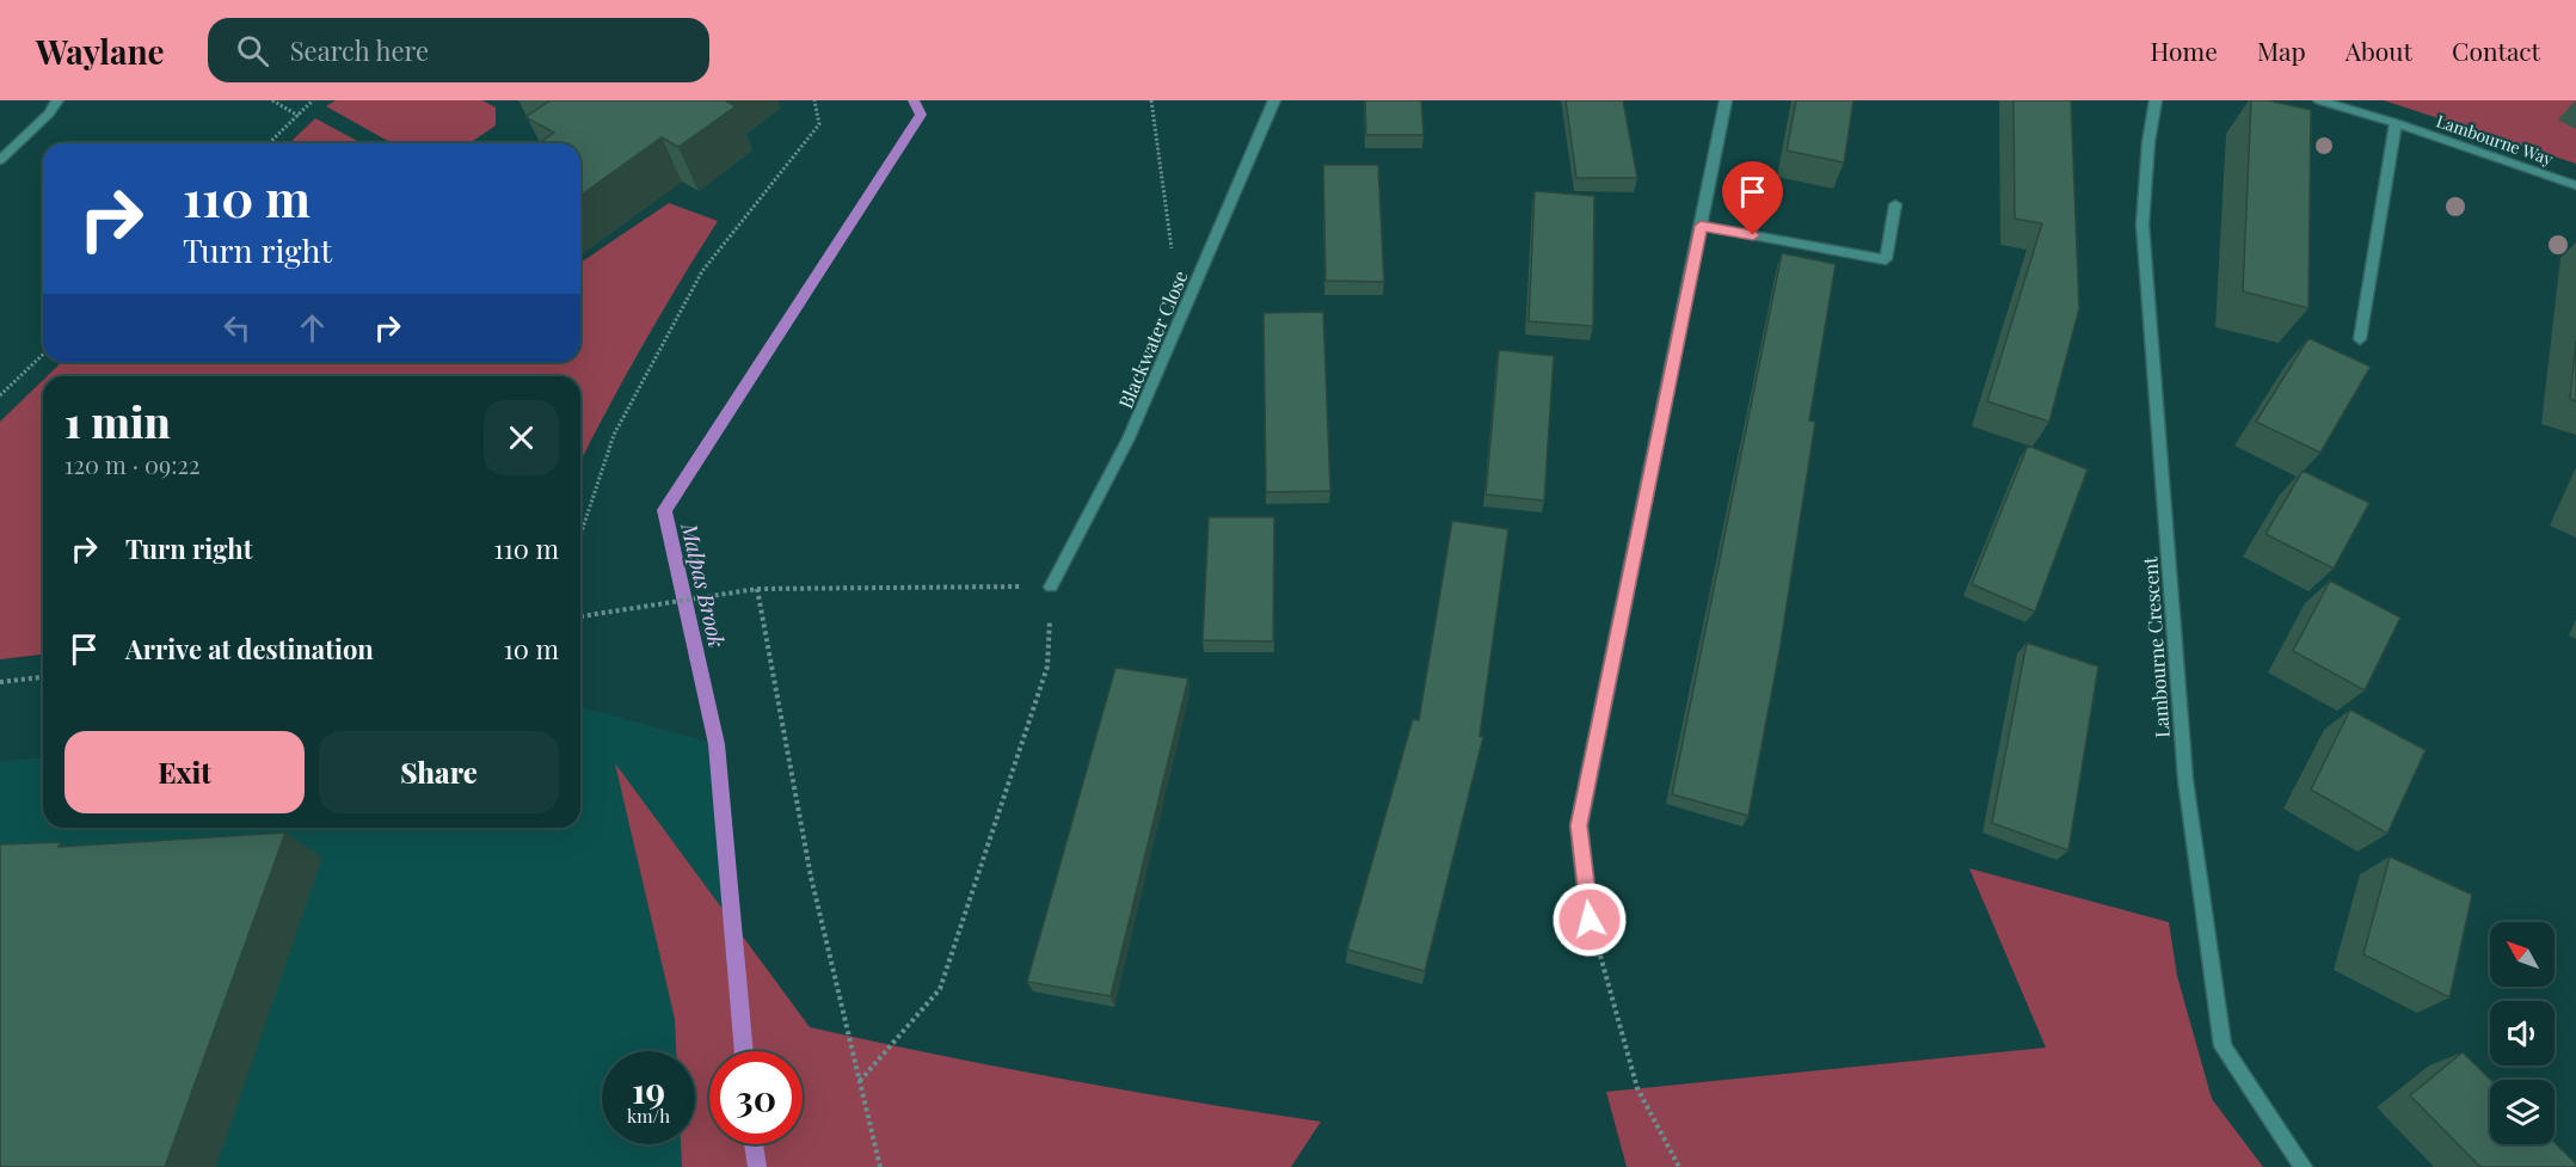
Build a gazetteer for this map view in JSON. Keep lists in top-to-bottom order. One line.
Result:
{"streets":{"street":["Lambourne Way","Blackwater Close","Lambourne Crescent"]},"water":["Malpas Brook"],"north":"top left","page":{"header":"Waylane","search":"Search here","nav":["Home","Map","About","Contact"],"turn":["110 m","Turn right"],"heading":["1 min","120 m · 09:22"],"list":[{"name":"Turn right","value":"110 m"},{"name":"Arrive at destination","value":"10 m"}],"buttons":["Exit","Share"],"speed":"19 km/h","limit":"30"}}
